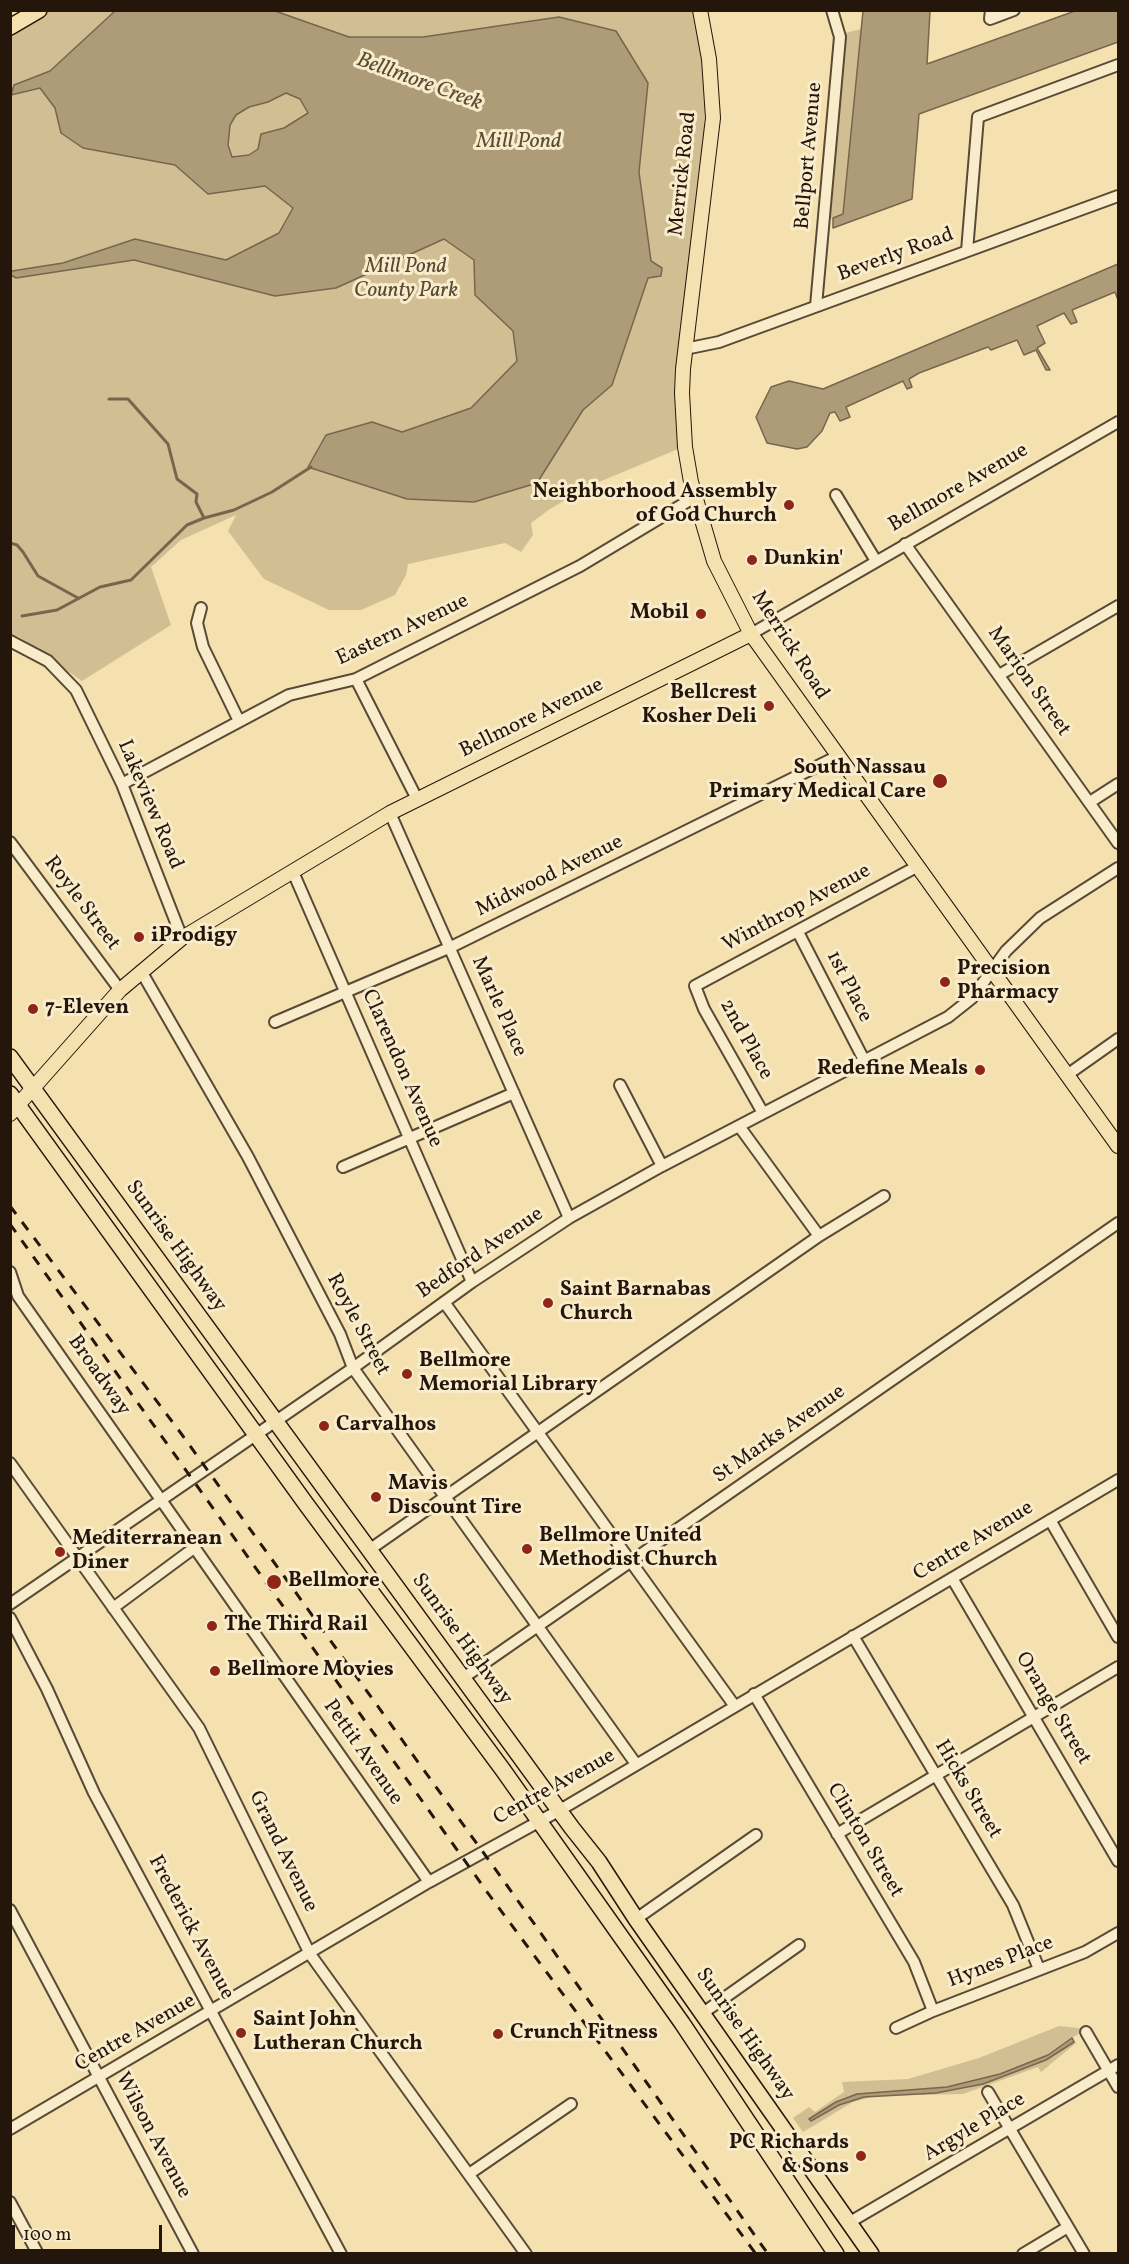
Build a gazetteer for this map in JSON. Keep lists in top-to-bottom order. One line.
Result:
{"streets":{"highway":["Sunrise Highway"],"main road":["Merrick Road","Bellmore Avenue"],"street":["Bellport Avenue","Beverly Road","Eastern Avenue","Marion Street","Lakeview Road","Midwood Avenue","Royle Street","Winthrop Avenue","1st Place","Marle Place","2nd Place","Clarendon Avenue","Bedford Avenue","Broadway","St Marks Avenue","Centre Avenue","Orange Street","Pettit Avenue","Hicks Street","Clinton Street","Grand Avenue","Frederick Avenue","Hynes Place","Argyle Place","Wilson Avenue"]},"crossings":[["Bellport Avenue","Beverly Road"],["Merrick Road","Beverly Road"],["Merrick Road","Bellmore Avenue"],["Merrick Road","Eastern Avenue"],["Merrick Road","Midwood Avenue"],["Merrick Road","Winthrop Avenue"],["Merrick Road","Bedford Avenue"],["Bellmore Avenue","Marion Street"],["Bellmore Avenue","Lakeview Road"],["Bellmore Avenue","Royle Street"],["Bellmore Avenue","Marle Place"],["Bellmore Avenue","Clarendon Avenue"],["Bellmore Avenue","Sunrise Highway"],["Eastern Avenue","Lakeview Road"],["Midwood Avenue","Marle Place"],["Midwood Avenue","Clarendon Avenue"],["Royle Street","Bedford Avenue"],["Royle Street","St Marks Avenue"],["Royle Street","Centre Avenue"],["Winthrop Avenue","1st Place"],["Winthrop Avenue","2nd Place"],["1st Place","Bedford Avenue"],["Marle Place","Bedford Avenue"],["2nd Place","Bedford Avenue"],["Clarendon Avenue","Bedford Avenue"],["Sunrise Highway","Bedford Avenue"],["Sunrise Highway","St Marks Avenue"],["Sunrise Highway","Centre Avenue"],["Sunrise Highway","Argyle Place"],["Bedford Avenue","Broadway"],["Bedford Avenue","Pettit Avenue"],["Bedford Avenue","Grand Avenue"],["Broadway","Pettit Avenue"],["Centre Avenue","Orange Street"],["Centre Avenue","Pettit Avenue"],["Centre Avenue","Hicks Street"],["Centre Avenue","Clinton Street"],["Centre Avenue","Grand Avenue"],["Centre Avenue","Frederick Avenue"],["Centre Avenue","Wilson Avenue"],["Hicks Street","Hynes Place"],["Clinton Street","Hynes Place"]],"water":["Belllmore Creek","Mill Pond"],"parks":["Mill Pond County Park"],"places":["Neighborhood Assembly of God Church","Dunkin'","Mobil","Bellcrest Kosher Deli","South Nassau Primary Medical Care","iProdigy","Precision Pharmacy","7-Eleven","Redefine Meals","Saint Barnabas Church","Bellmore Memorial Library","Carvalhos","Mavis Discount Tire","Bellmore United Methodist Church","Mediterranean Diner","Bellmore","The Third Rail","Bellmore Movies","Saint John Lutheran Church","Crunch Fitness","PC Richards & Sons"],"scale_bar":"100 m"}
